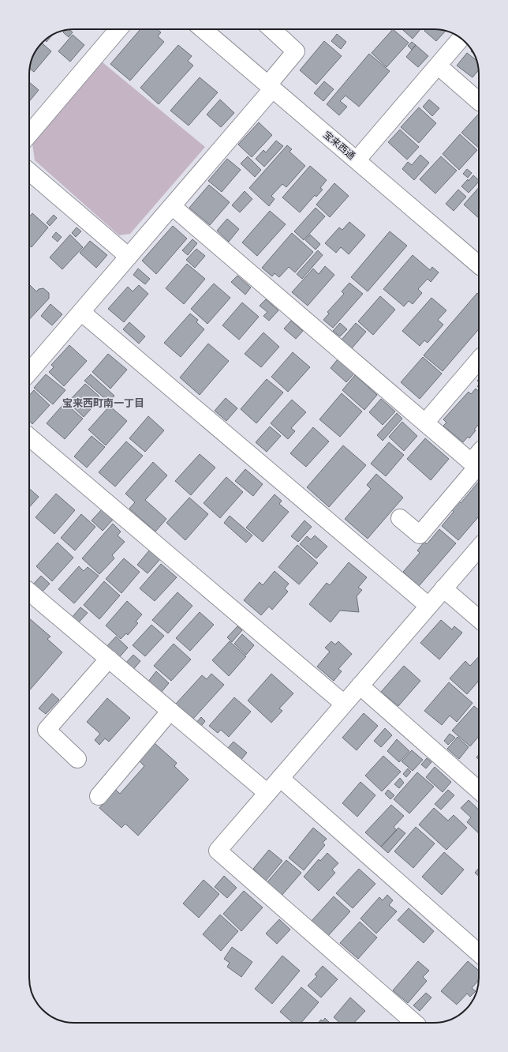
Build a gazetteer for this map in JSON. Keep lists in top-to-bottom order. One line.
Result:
{"streets":{"street":["宝来西通"]},"districts":["宝来西町南一丁目"]}
